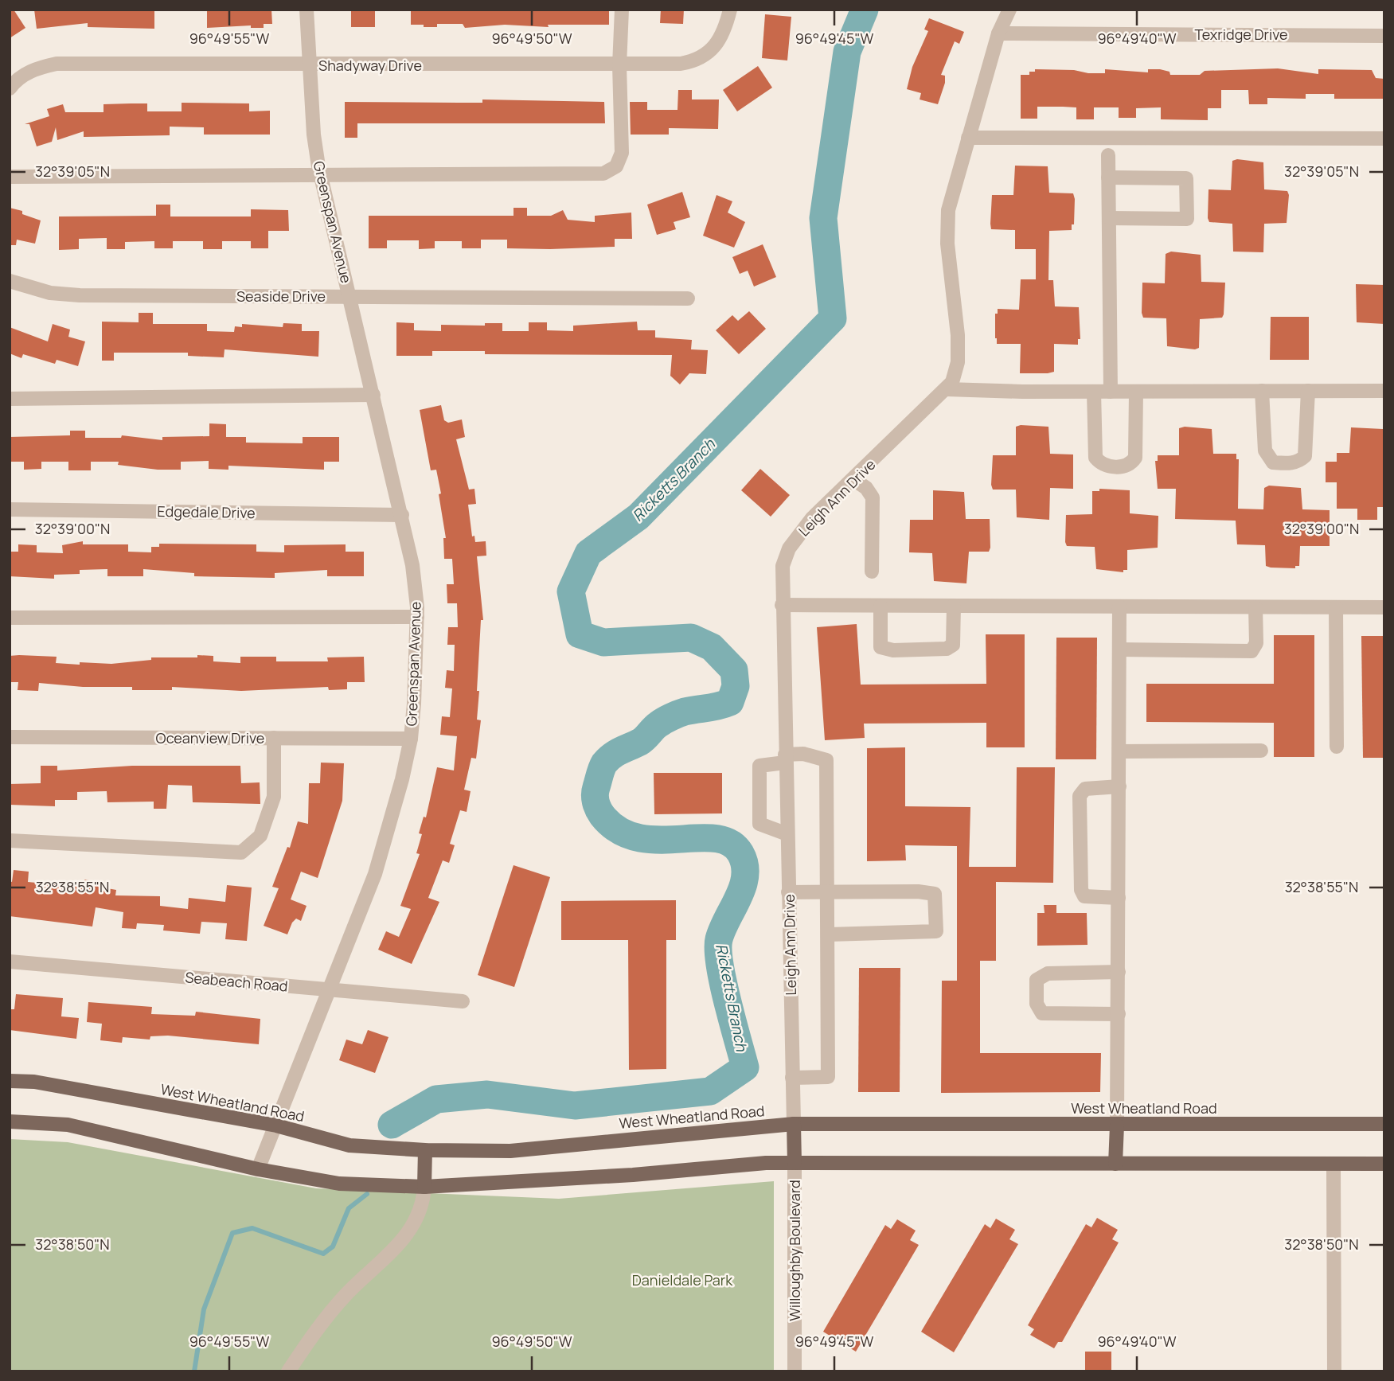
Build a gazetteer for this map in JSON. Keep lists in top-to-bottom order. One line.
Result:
{"streets":{"main road":["West Wheatland Road"],"street":["Texridge Drive","Shadyway Drive","Greenspan Avenue","Seaside Drive","Leigh Ann Drive","Edgedale Drive","Oceanview Drive","Seabeach Road","Willoughby Boulevard"]},"crossings":[["Texridge Drive","Leigh Ann Drive"],["Shadyway Drive","Greenspan Avenue"],["Greenspan Avenue","Seaside Drive"],["Greenspan Avenue","Edgedale Drive"],["Greenspan Avenue","Oceanview Drive"],["Greenspan Avenue","Seabeach Road"],["Greenspan Avenue","West Wheatland Road"],["Leigh Ann Drive","West Wheatland Road"]],"water":["Ricketts Branch"],"parks":["Danieldale Park"],"coordinates":["96°49'55\"W","96°49'50\"W","96°49'45\"W","96°49'40\"W","32°39'05\"N","32°39'00\"N","32°38'55\"N","32°38'50\"N"]}
